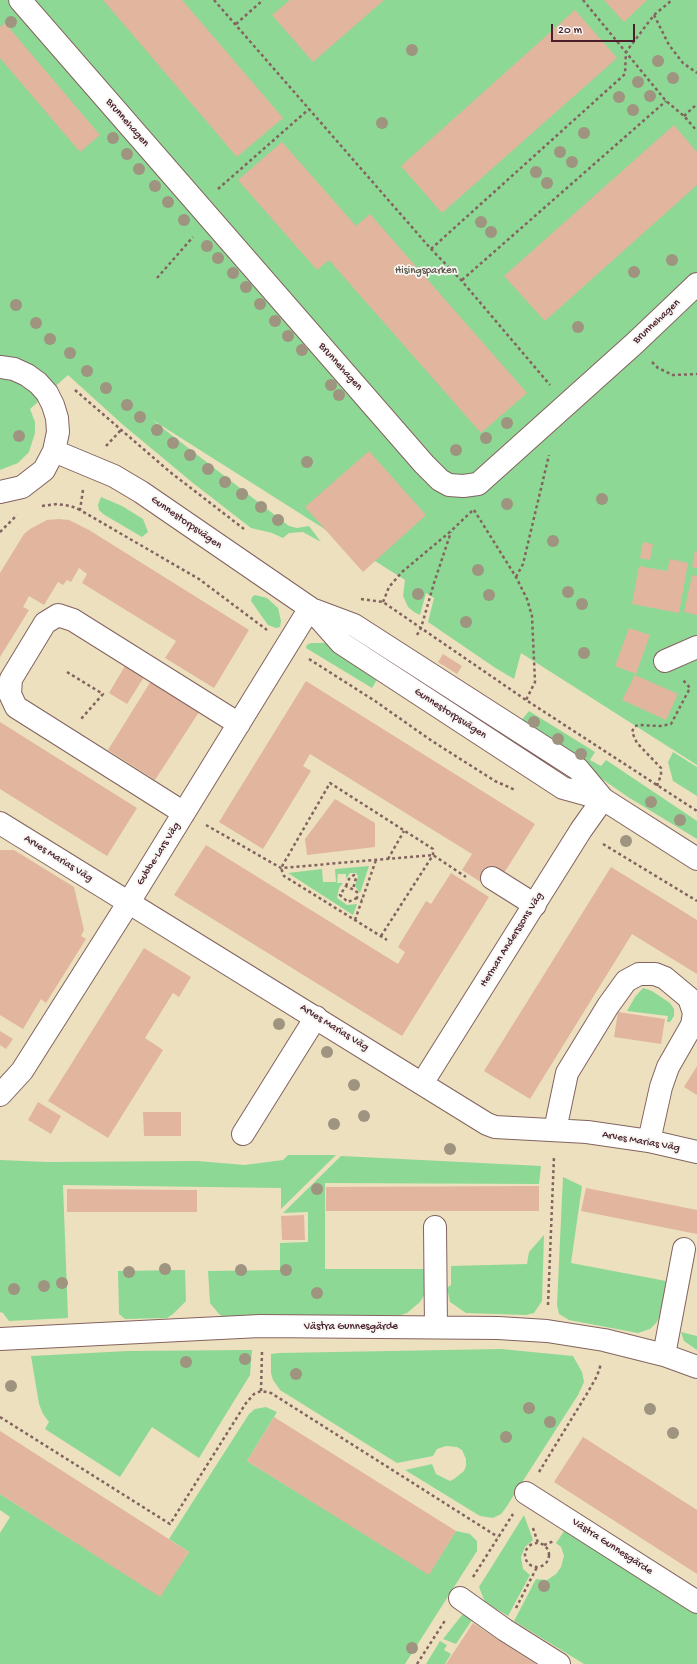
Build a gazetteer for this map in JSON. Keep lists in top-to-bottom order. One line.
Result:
{"streets":{"street":["Brunnehagen","Gunnestorpsvägen","Gubbe-Lars Väg","Arves Marias Väg","Herman Anderssons Väg","Västra Gunnesgärde"]},"crossings":[["Gunnestorpsvägen","Gubbe-Lars Väg"],["Gunnestorpsvägen","Herman Anderssons Väg"],["Gubbe-Lars Väg","Arves Marias Väg"],["Arves Marias Väg","Herman Anderssons Väg"]],"parks":["Hisingsparken"],"scale_bar":"20 m"}
